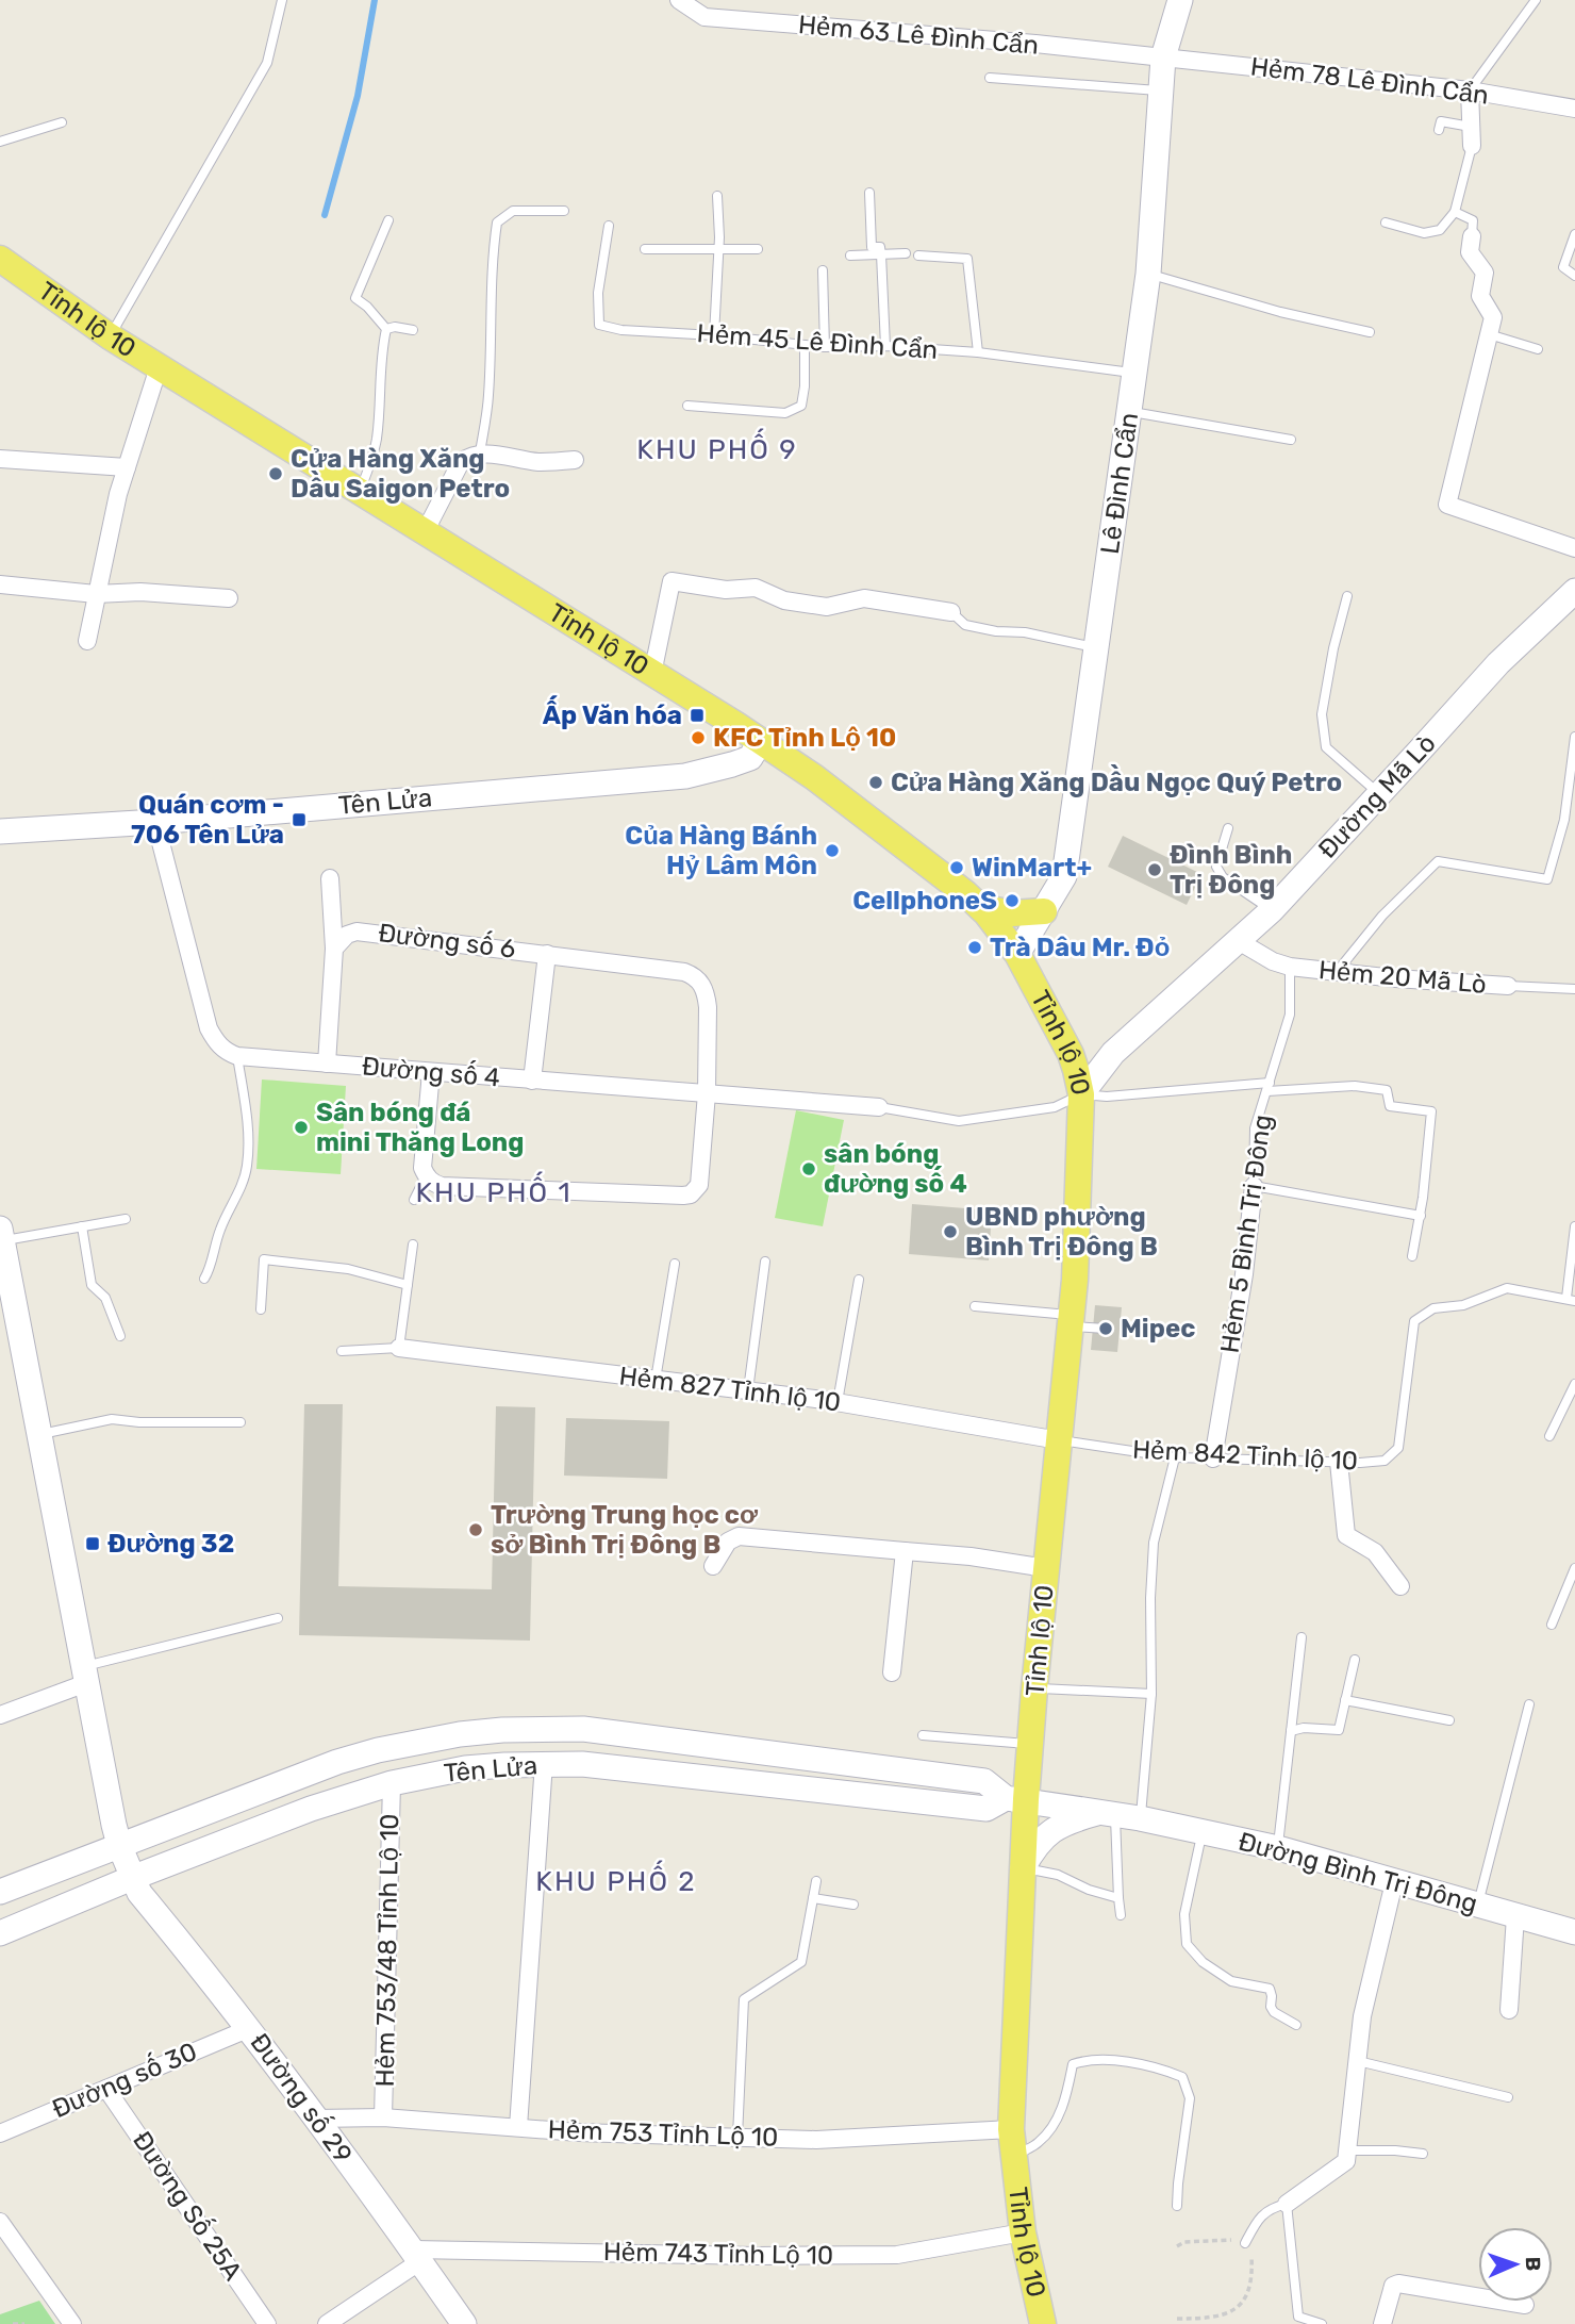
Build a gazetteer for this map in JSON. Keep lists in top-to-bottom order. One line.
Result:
{"streets":{"main road":["Tỉnh lộ 10"],"street":["Hẻm 63 Lê Đình Cẩn","Hẻm 78 Lê Đình Cẩn","Lê Đình Cẩn","Đường Mã Lò","Tên Lửa","Đường số 6","Hẻm 20 Mã Lò","Đường số 4","Hẻm 5 Bình Trị Đông","Hẻm 827 Tỉnh lộ 10","Đường Bình Trị Đông","Hẻm 753/48 Tỉnh Lộ 10","Đường số 30","Đường số 29","Hẻm 753 Tỉnh Lộ 10","Đường Số 25A","Hẻm 743 Tỉnh Lộ 10"],"lane":["Hẻm 45 Lê Đình Cẩn","Hẻm 842 Tỉnh lộ 10"]},"crossings":[["Hẻm 63 Lê Đình Cẩn","Hẻm 78 Lê Đình Cẩn"],["Hẻm 63 Lê Đình Cẩn","Lê Đình Cẩn"],["Hẻm 78 Lê Đình Cẩn","Lê Đình Cẩn"],["Tỉnh lộ 10","Lê Đình Cẩn"],["Tỉnh lộ 10","Đường Mã Lò"],["Tỉnh lộ 10","Tên Lửa"],["Tỉnh lộ 10","Hẻm 827 Tỉnh lộ 10"],["Tỉnh lộ 10","Hẻm 842 Tỉnh lộ 10"],["Tỉnh lộ 10","Đường Bình Trị Đông"],["Tỉnh lộ 10","Hẻm 753 Tỉnh Lộ 10"],["Tỉnh lộ 10","Hẻm 743 Tỉnh Lộ 10"],["Hẻm 45 Lê Đình Cẩn","Lê Đình Cẩn"],["Đường Mã Lò","Hẻm 20 Mã Lò"],["Tên Lửa","Đường Bình Trị Đông"],["Tên Lửa","Hẻm 753/48 Tỉnh Lộ 10"],["Tên Lửa","Đường số 29"],["Đường số 6","Đường số 4"],["Hẻm 20 Mã Lò","Hẻm 5 Bình Trị Đông"],["Hẻm 5 Bình Trị Đông","Hẻm 842 Tỉnh lộ 10"],["Hẻm 827 Tỉnh lộ 10","Hẻm 842 Tỉnh lộ 10"],["Hẻm 753/48 Tỉnh Lộ 10","Hẻm 753 Tỉnh Lộ 10"],["Đường số 30","Đường số 29"],["Đường số 30","Đường Số 25A"],["Đường số 29","Hẻm 753 Tỉnh Lộ 10"],["Đường số 29","Hẻm 743 Tỉnh Lộ 10"]],"districts":["KHU PHỐ 9","KHU PHỐ 1","KHU PHỐ 2"],"places":{"other":["Cửa Hàng Xăng Dầu Saigon Petro","KFC Tỉnh Lộ 10","Cửa Hàng Xăng Dầu Ngọc Quý Petro","Của Hàng Bánh Hỷ Lâm Môn","WinMart+","Đình Bình Trị Đông","CellphoneS","Trà Dâu Mr. Đỏ","Sân bóng đá mini Thăng Long","sân bóng đường số 4","UBND phường Bình Trị Đông B","Mipec","Trường Trung học cơ sở Bình Trị Đông B"],"transit":["Ấp Văn hóa","Quán cơm - 706 Tên Lửa","Đường 32"]},"north":"right"}
